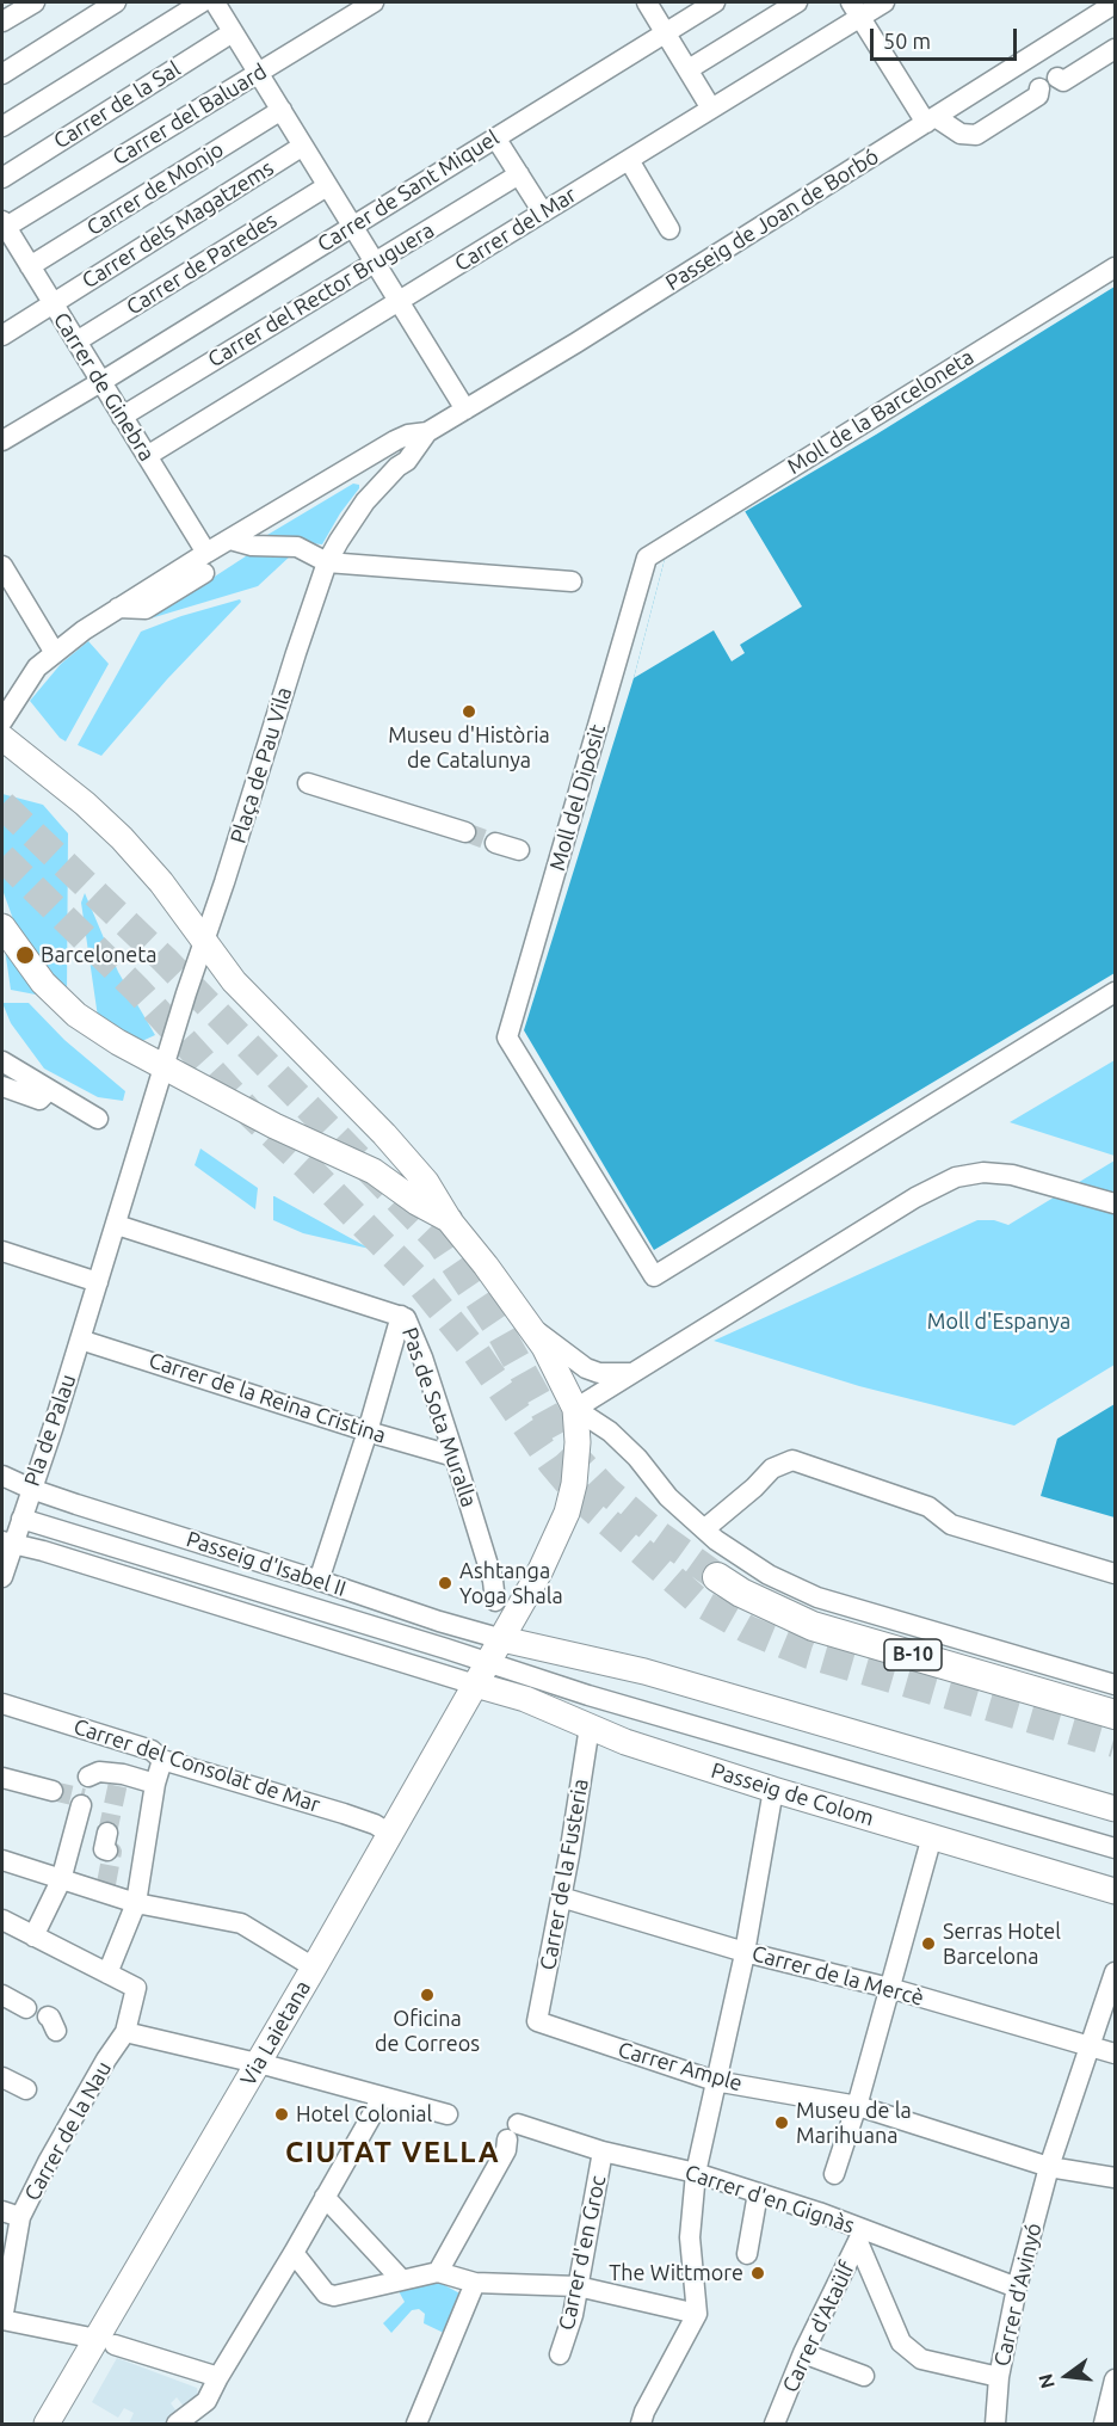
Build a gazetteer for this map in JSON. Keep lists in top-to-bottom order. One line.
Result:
{"streets":{"highway":["B-10"],"main road":["Passeig de Colom","Via Laietana"],"street":["Carrer de la Sal","Carrer del Baluard","Carrer de Monjo","Carrer de Sant Miquel","Passeig de Joan de Borbó","Carrer dels Magatzems","Carrer del Mar","Carrer de Paredes","Carrer del Rector Bruguera","Carrer de Ginebra","Moll de la Barceloneta","Plaça de Pau Vila","Moll del Dipòsit","Carrer de la Reina Cristina","Pas de Sota Muralla","Pla de Palau","Passeig d'Isabel II","Carrer del Consolat de Mar","Carrer de la Fusteria","Carrer de la Mercè","Carrer Ample","Carrer de la Nau","Carrer d'en Gignàs","Carrer d'en Groc","Carrer d'Avinyó","Carrer d'Ataülf"]},"crossings":[["Carrer del Baluard","Carrer de Ginebra"],["Carrer de Monjo","Carrer de Ginebra"],["Carrer de Sant Miquel","Carrer de Ginebra"],["Passeig de Joan de Borbó","Plaça de Pau Vila"],["Carrer dels Magatzems","Carrer de Ginebra"],["Carrer del Mar","Carrer de Ginebra"],["Carrer de Paredes","Carrer de Ginebra"],["Carrer del Rector Bruguera","Carrer de Ginebra"],["Moll de la Barceloneta","Moll del Dipòsit"],["Plaça de Pau Vila","Pla de Palau"],["Carrer de la Reina Cristina","Pas de Sota Muralla"],["Carrer de la Reina Cristina","Pla de Palau"],["Pas de Sota Muralla","Pla de Palau"],["Pla de Palau","Passeig d'Isabel II"],["Passeig d'Isabel II","Passeig de Colom"],["Passeig d'Isabel II","Via Laietana"],["Carrer del Consolat de Mar","Via Laietana"],["Passeig de Colom","Carrer de la Fusteria"],["Passeig de Colom","Via Laietana"],["Carrer de la Fusteria","Carrer de la Mercè"],["Carrer de la Fusteria","Carrer Ample"],["Carrer de la Mercè","Carrer d'Avinyó"],["Carrer Ample","Carrer d'Avinyó"],["Carrer d'en Gignàs","Carrer d'en Groc"],["Carrer d'en Gignàs","Carrer d'Avinyó"],["Carrer d'en Gignàs","Carrer d'Ataülf"]],"districts":["CIUTAT VELLA"],"parks":["Moll d'Espanya"],"places":["Museu d'Història de Catalunya","Barceloneta","Ashtanga Yoga Shala","Serras Hotel Barcelona","Oficina de Correos","Hotel Colonial","Museu de la Marihuana","The Wittmore"],"scale_bar":"50 m","north":"left"}
